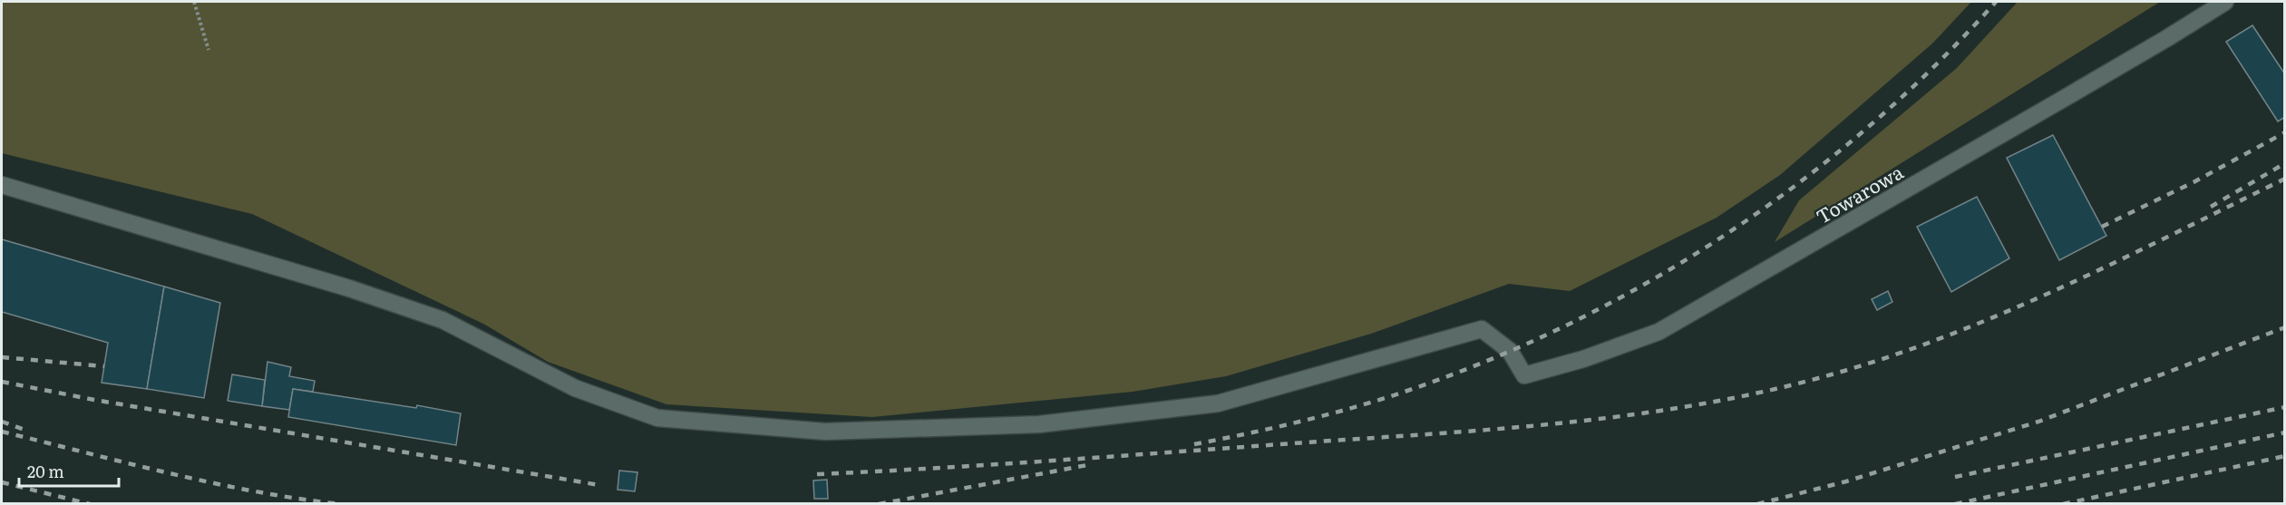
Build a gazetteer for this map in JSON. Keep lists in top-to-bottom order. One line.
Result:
{"streets":{"street":["Towarowa"]},"scale_bar":"20 m"}
